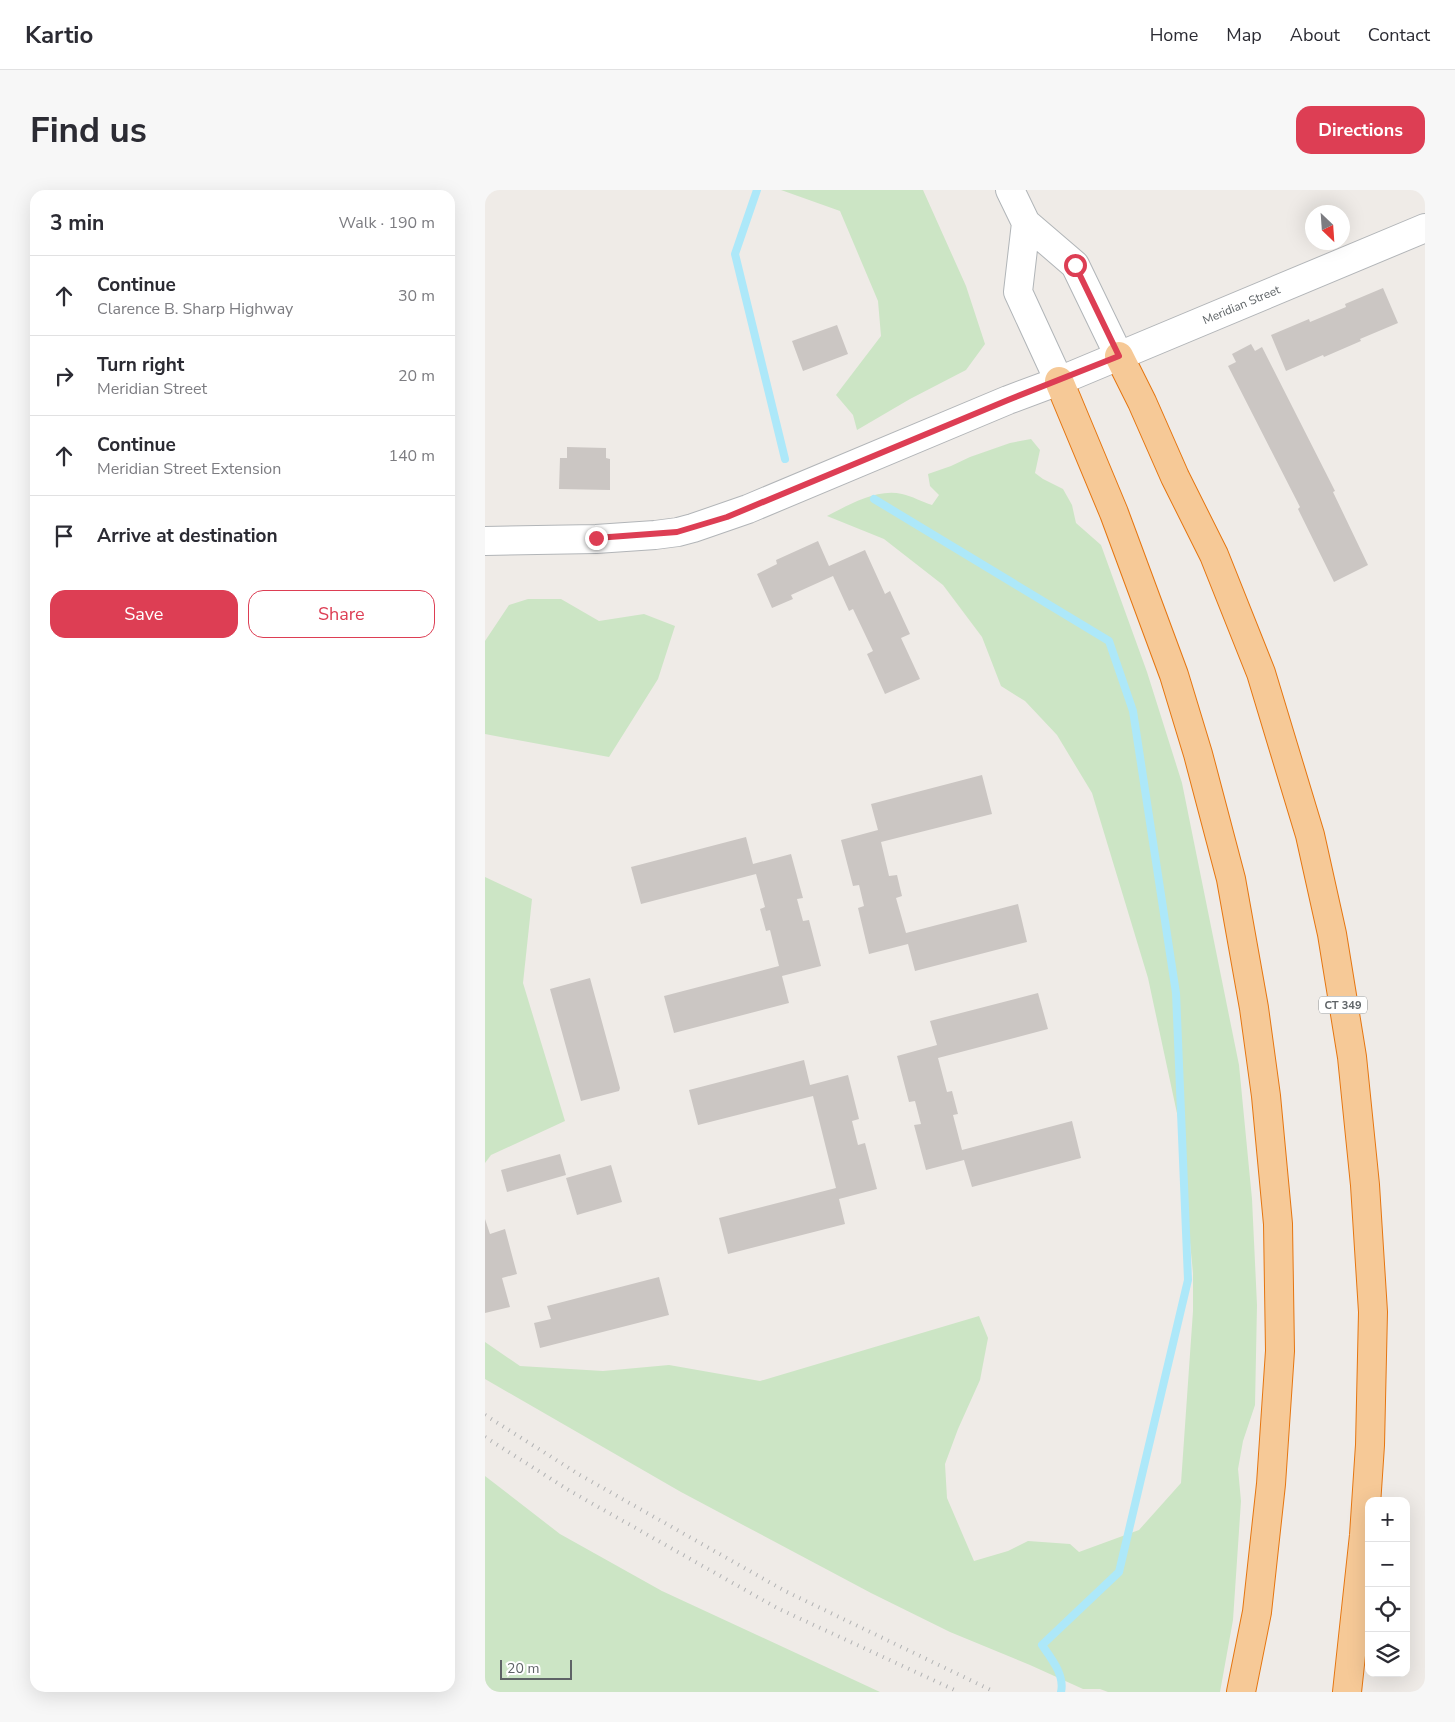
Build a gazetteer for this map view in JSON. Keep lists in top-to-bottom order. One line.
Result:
{"streets":{"highway":["CT 349"],"street":["Meridian Street"]},"crossings":[["Meridian Street","CT 349"]],"scale_bar":"20 m","north":"bottom right","page":{"header":"Kartio","nav":["Home","Map","About","Contact"],"buttons":["Directions",["Save","Share"]],"title":"Find us","heading":["3 min","Walk · 190 m"],"list":[["Continue","Clarence B. Sharp Highway","30 m"],["Turn right","Meridian Street","20 m"],["Continue","Meridian Street Extension","140 m"],"Arrive at destination"],"map_buttons":["+","−"],"scale":"20 m"}}
